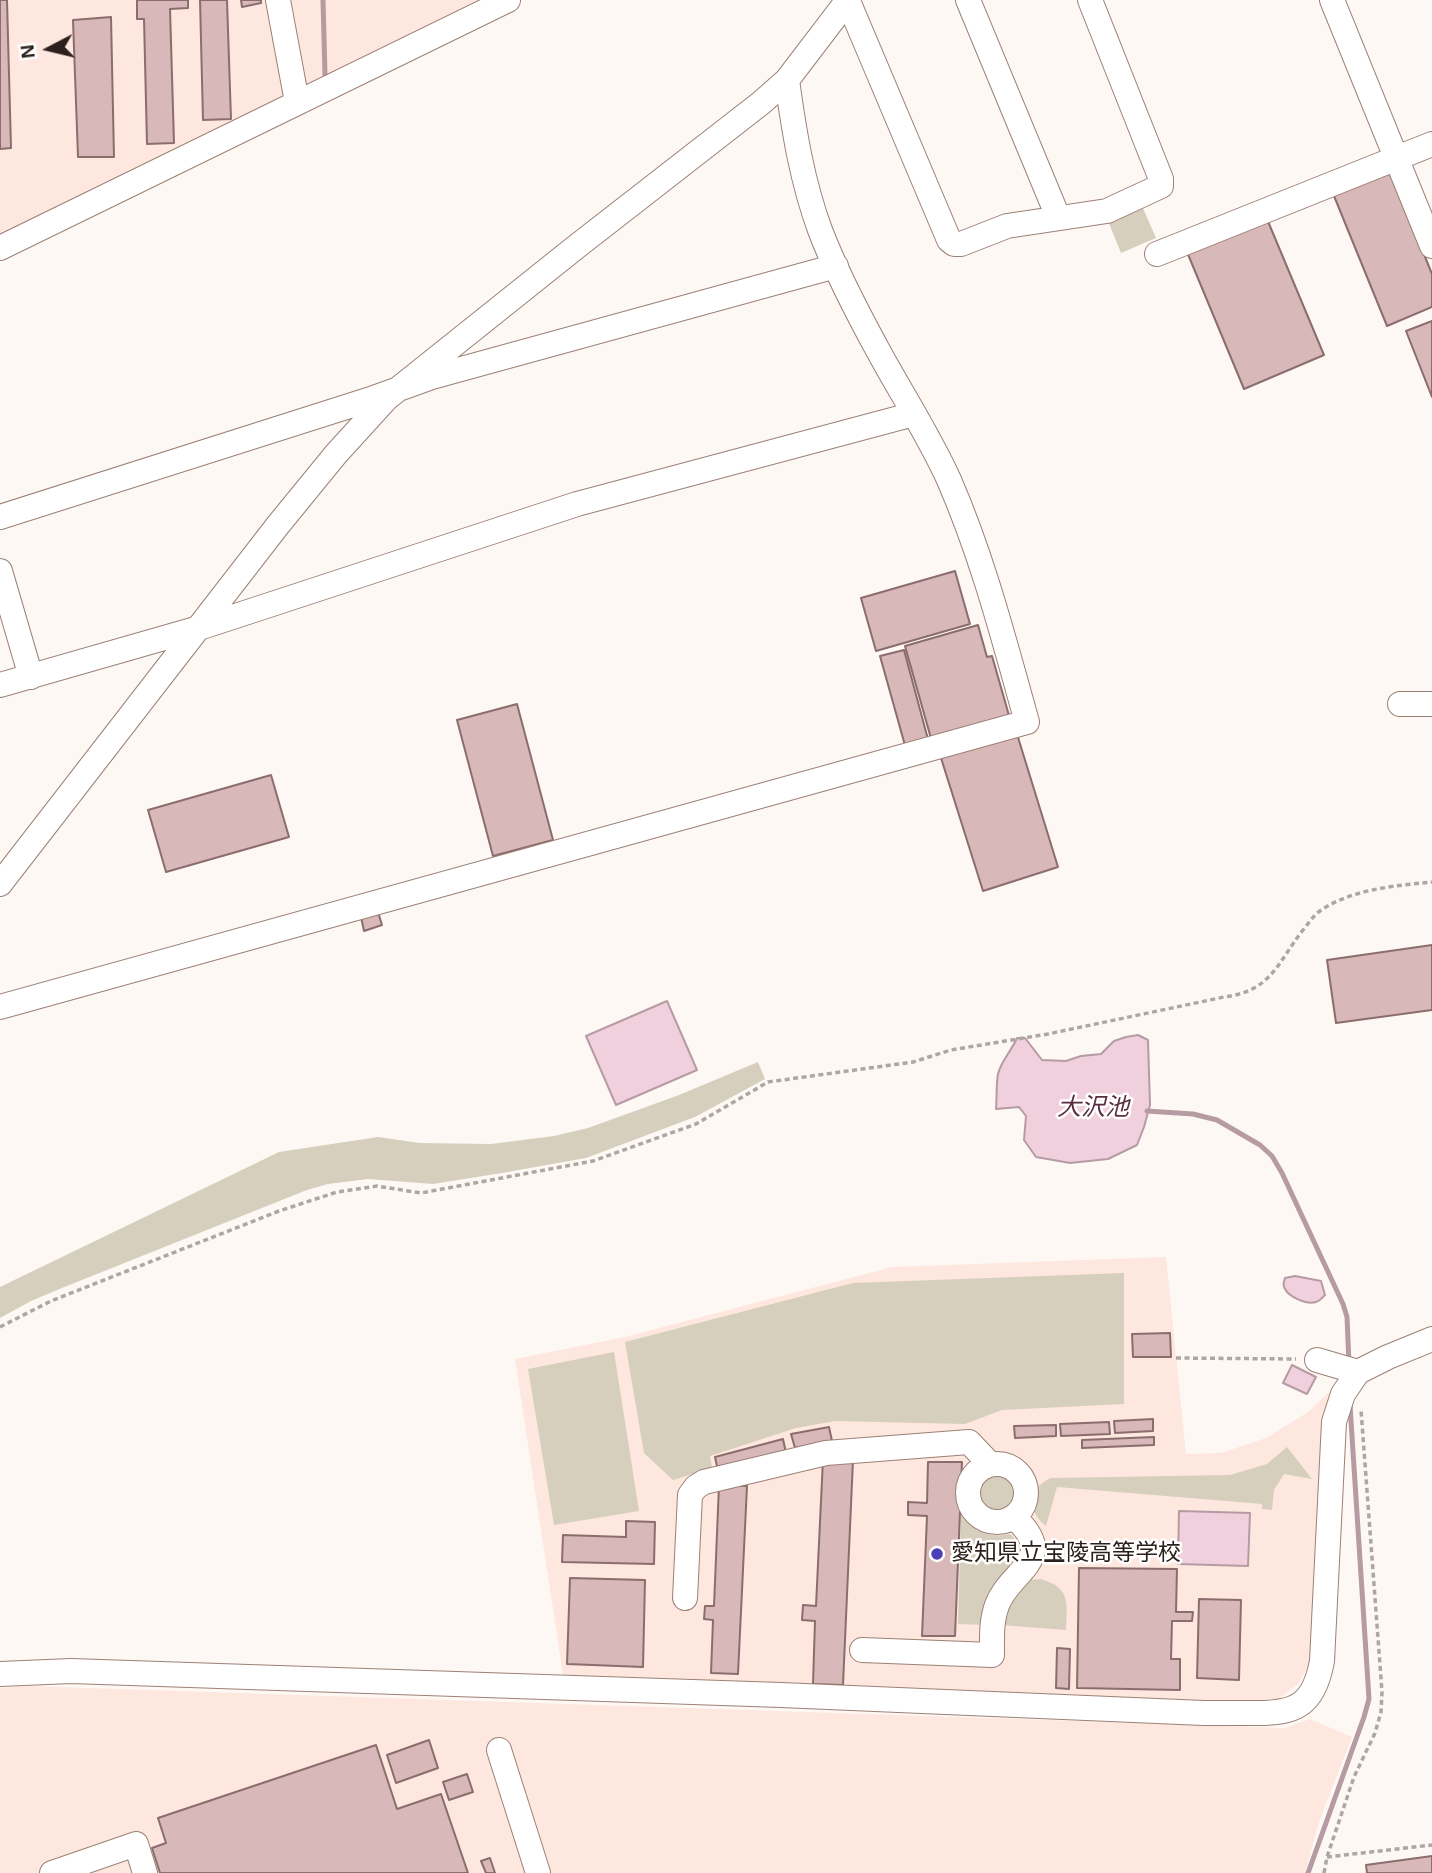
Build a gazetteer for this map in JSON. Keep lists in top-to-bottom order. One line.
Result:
{"water":["大沢池"],"places":["愛知県立宝陵高等学校"],"north":"left"}
